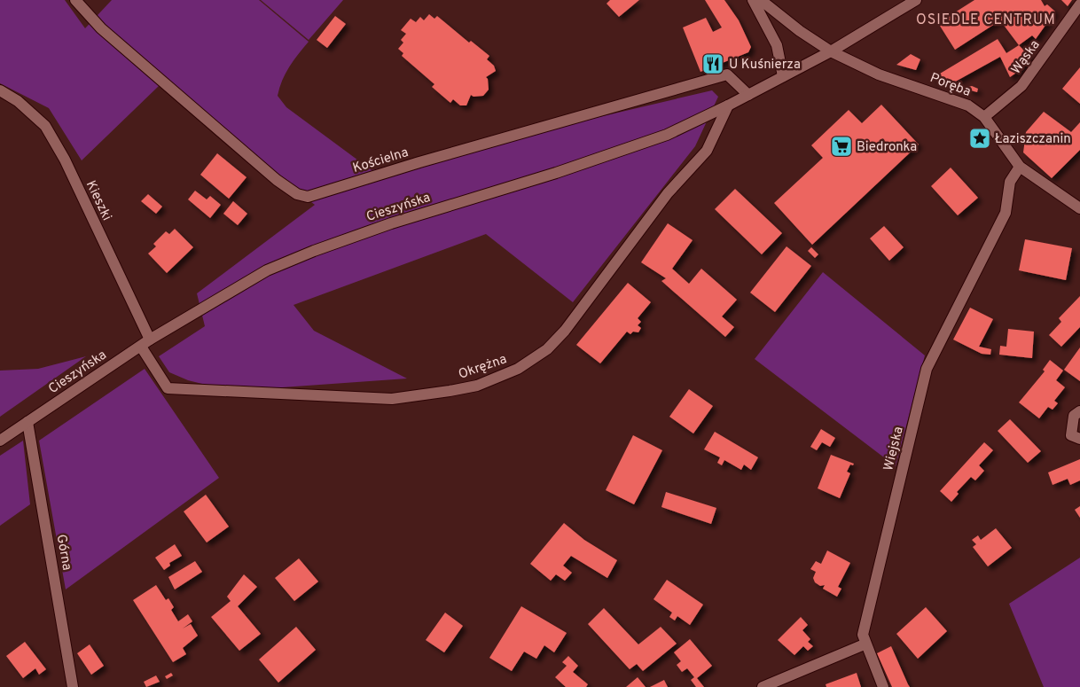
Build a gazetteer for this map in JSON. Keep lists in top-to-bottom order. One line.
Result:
{"streets":{"street":["Wąska","Poręba","Kościelna","Kieszki","Cieszyńska","Okrężna","Wiejska","Górna"]},"crossings":[["Wąska","Poręba"],["Poręba","Cieszyńska"],["Poręba","Wiejska"],["Kościelna","Cieszyńska"],["Kieszki","Cieszyńska"],["Kieszki","Okrężna"],["Cieszyńska","Okrężna"],["Cieszyńska","Górna"]],"districts":["OSIEDLE CENTRUM"],"places":{"restaurant":["U Kuśnierza"],"place":["Łaziszczanin"],"supermarket":["Biedronka"]}}
